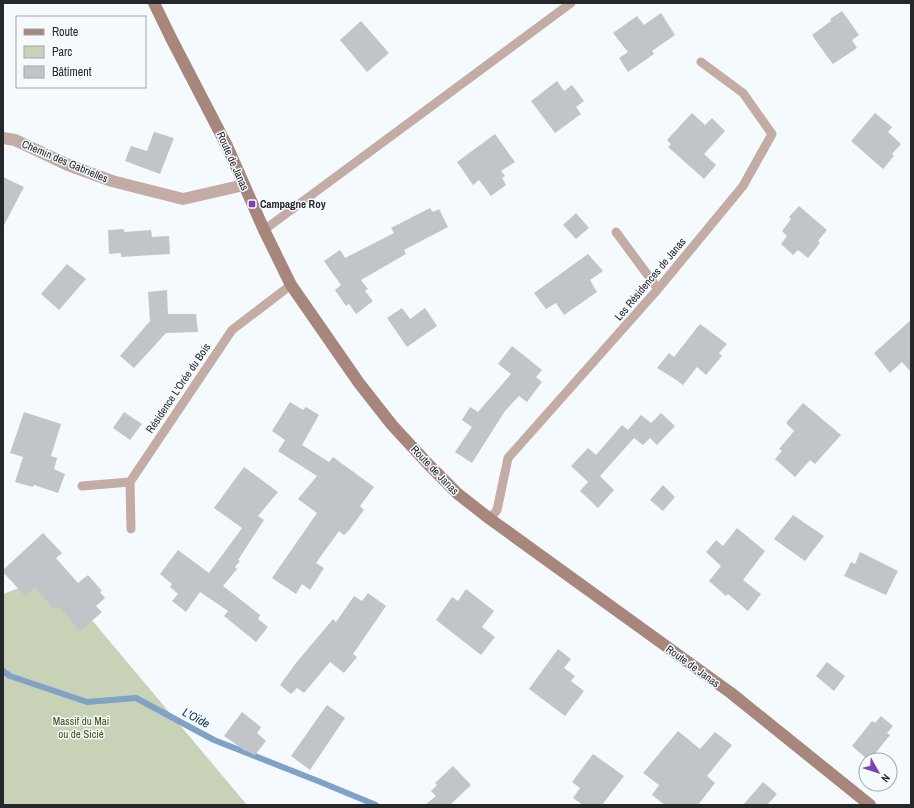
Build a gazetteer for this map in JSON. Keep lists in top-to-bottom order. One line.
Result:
{"streets":{"street":["Chemin des Gabrielles","Route de Janas"],"lane":["Les Résidences de Janas","Résidence L'Orée du Bois"]},"crossings":[["Chemin des Gabrielles","Route de Janas"],["Route de Janas","Les Résidences de Janas"],["Route de Janas","Résidence L'Orée du Bois"]],"water":["L'Oïde"],"parks":["Massif du Mai ou de Sicié"],"places":{"transit":["Campagne Roy"]},"legend":["Route","Parc","Bâtiment"],"north":"bottom right"}
